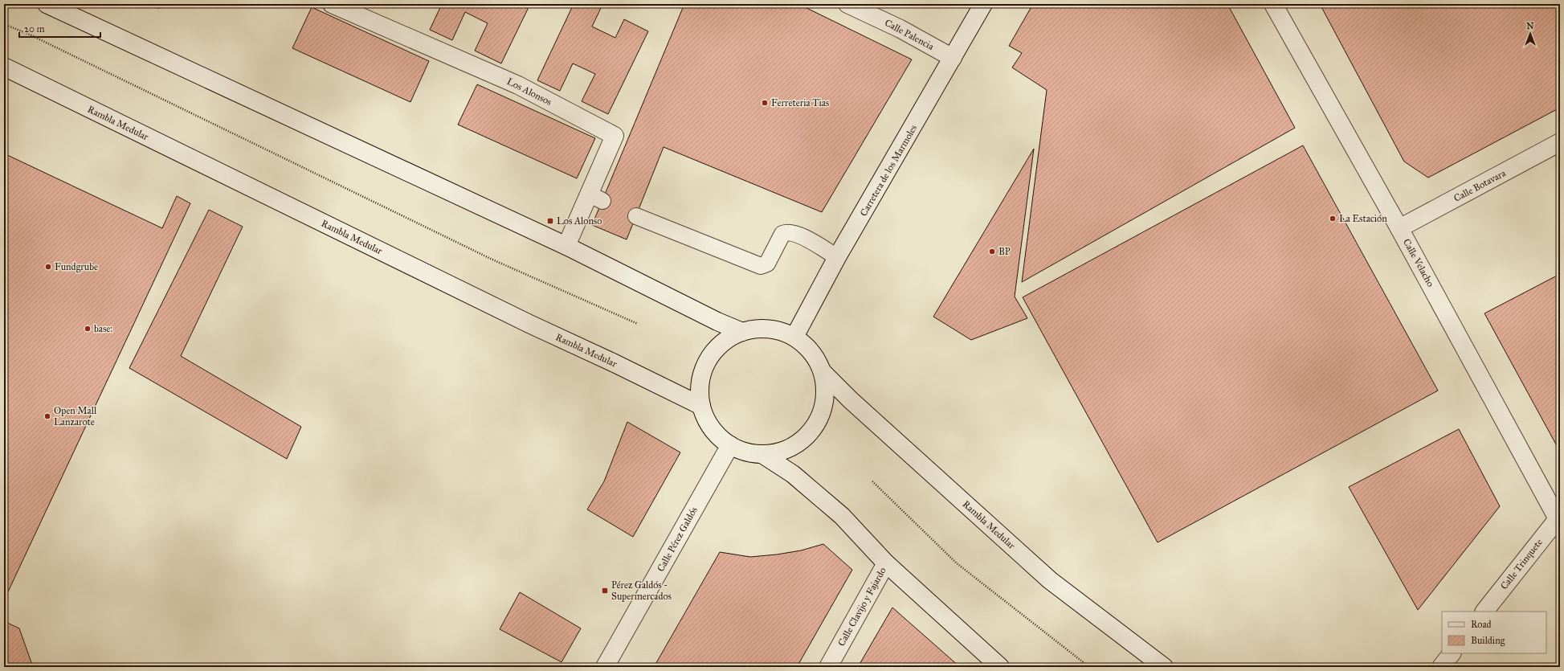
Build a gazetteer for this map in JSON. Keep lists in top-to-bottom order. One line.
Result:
{"streets":{"main road":["Calle Palencia","Los Alonsos","Rambla Medular","Carretera de los Marmoles","Calle Botavara","Calle Velacho","Calle Pérez Galdós","Calle Trinquete","Calle Clavijo y Fajardo"]},"crossings":[["Calle Palencia","Carretera de los Marmoles"],["Calle Botavara","Calle Velacho"],["Calle Velacho","Calle Trinquete"]],"places":{"other":["Ferreteria Tias","La Estación","BP","Fundgrube","base:","Open Mall Lanzarote"],"transit":["Los Alonso","Pérez Galdós - Supermercados"]},"legend":["Road","Building"],"scale_bar":"20 m","north":"top"}
